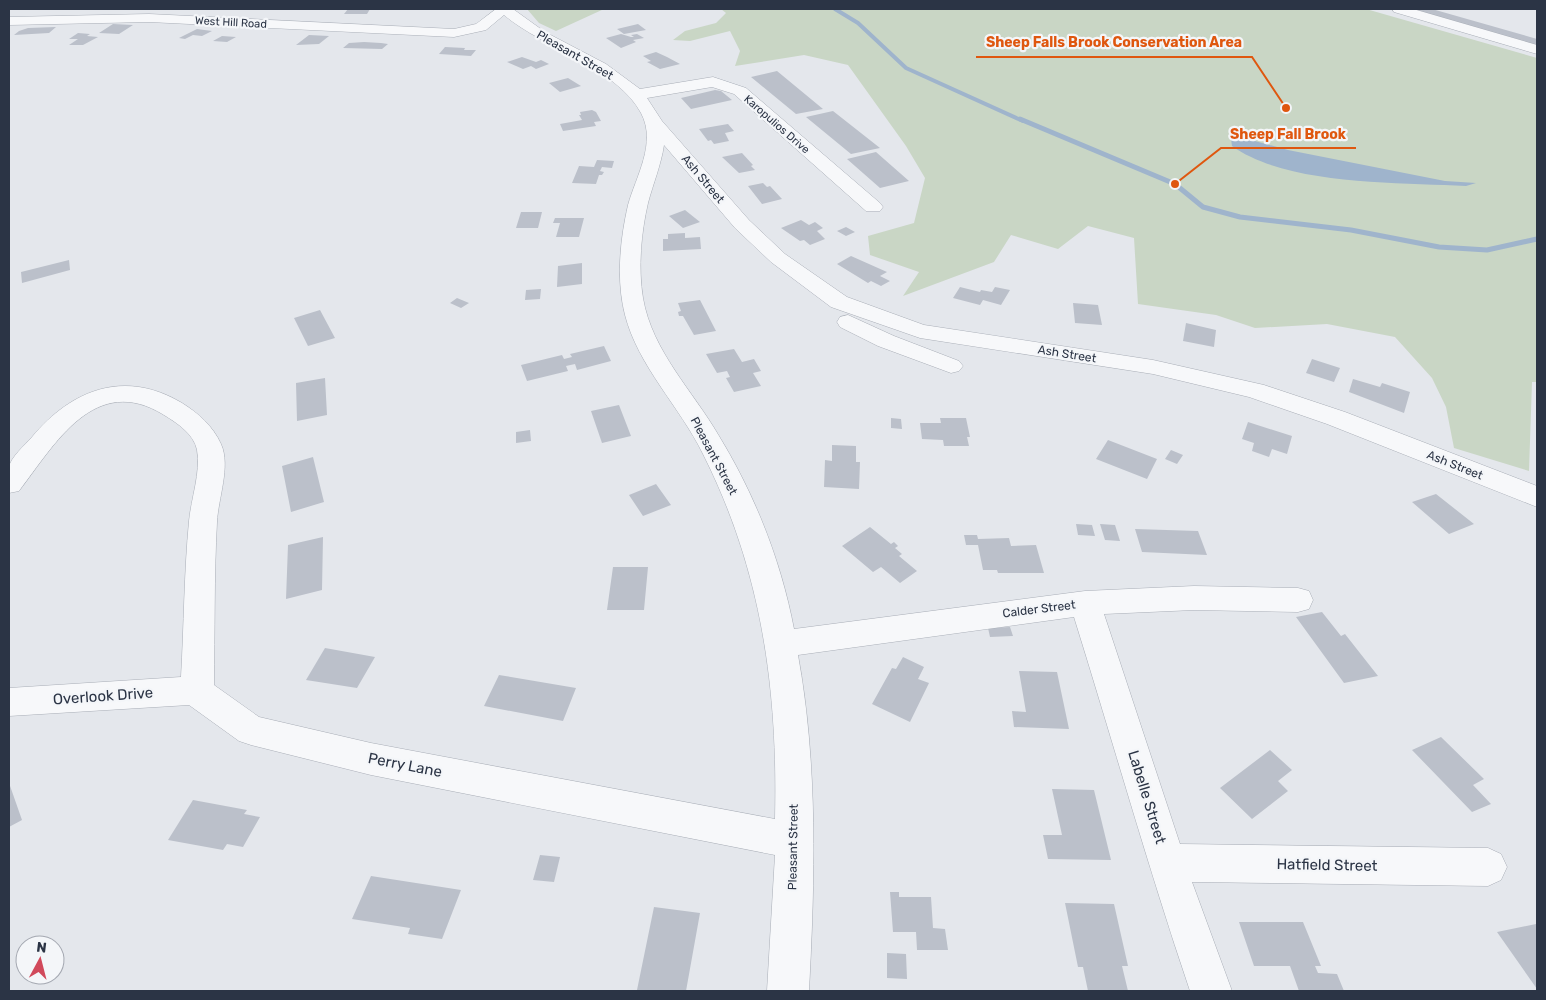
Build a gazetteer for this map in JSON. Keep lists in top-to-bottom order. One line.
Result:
{"streets":{"street":["West Hill Road","Pleasant Street","Karopulios Drive","Ash Street","Calder Street","Overlook Drive","Perry Lane","Labelle Street","Hatfield Street"]},"crossings":[["West Hill Road","Pleasant Street"],["Pleasant Street","Karopulios Drive"],["Pleasant Street","Ash Street"],["Pleasant Street","Calder Street"],["Pleasant Street","Perry Lane"],["Calder Street","Labelle Street"],["Overlook Drive","Perry Lane"],["Labelle Street","Hatfield Street"]],"places":["Sheep Falls Brook Conservation Area","Sheep Fall Brook"],"north":"top"}
